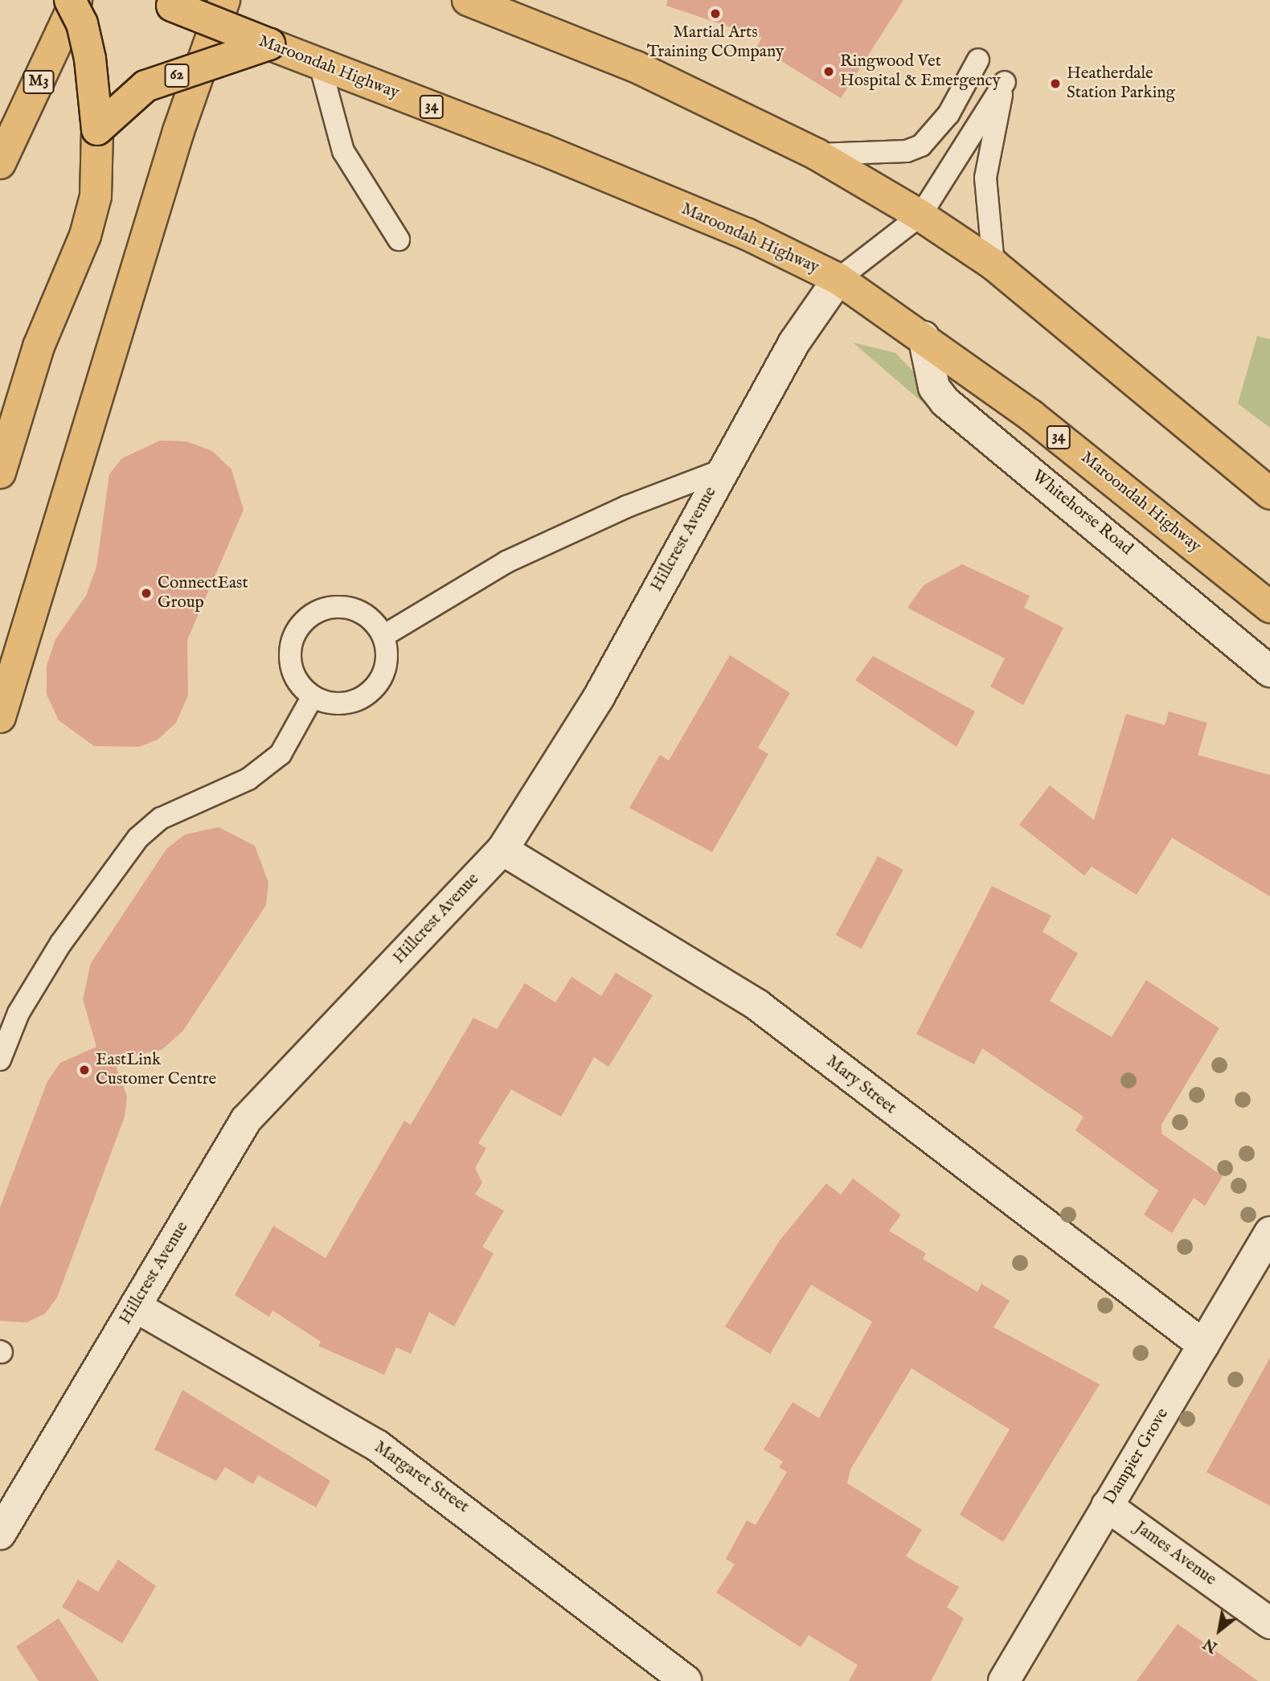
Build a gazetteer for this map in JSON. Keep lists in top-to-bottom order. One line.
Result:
{"streets":{"highway":["Maroondah Highway","62","M3","34"],"street":["Whitehorse Road","Hillcrest Avenue","Mary Street","Dampier Grove","Margaret Street","James Avenue"]},"crossings":[["Maroondah Highway","62"],["Maroondah Highway","Whitehorse Road"],["Maroondah Highway","Hillcrest Avenue"],["Hillcrest Avenue","Mary Street"],["Hillcrest Avenue","Margaret Street"],["Mary Street","Dampier Grove"],["Dampier Grove","James Avenue"]],"places":["Martial Arts Training COmpany","Ringwood Vet Hospital & Emergency","Heatherdale Station Parking","ConnectEast Group","EastLink Customer Centre"],"north":"bottom left"}
